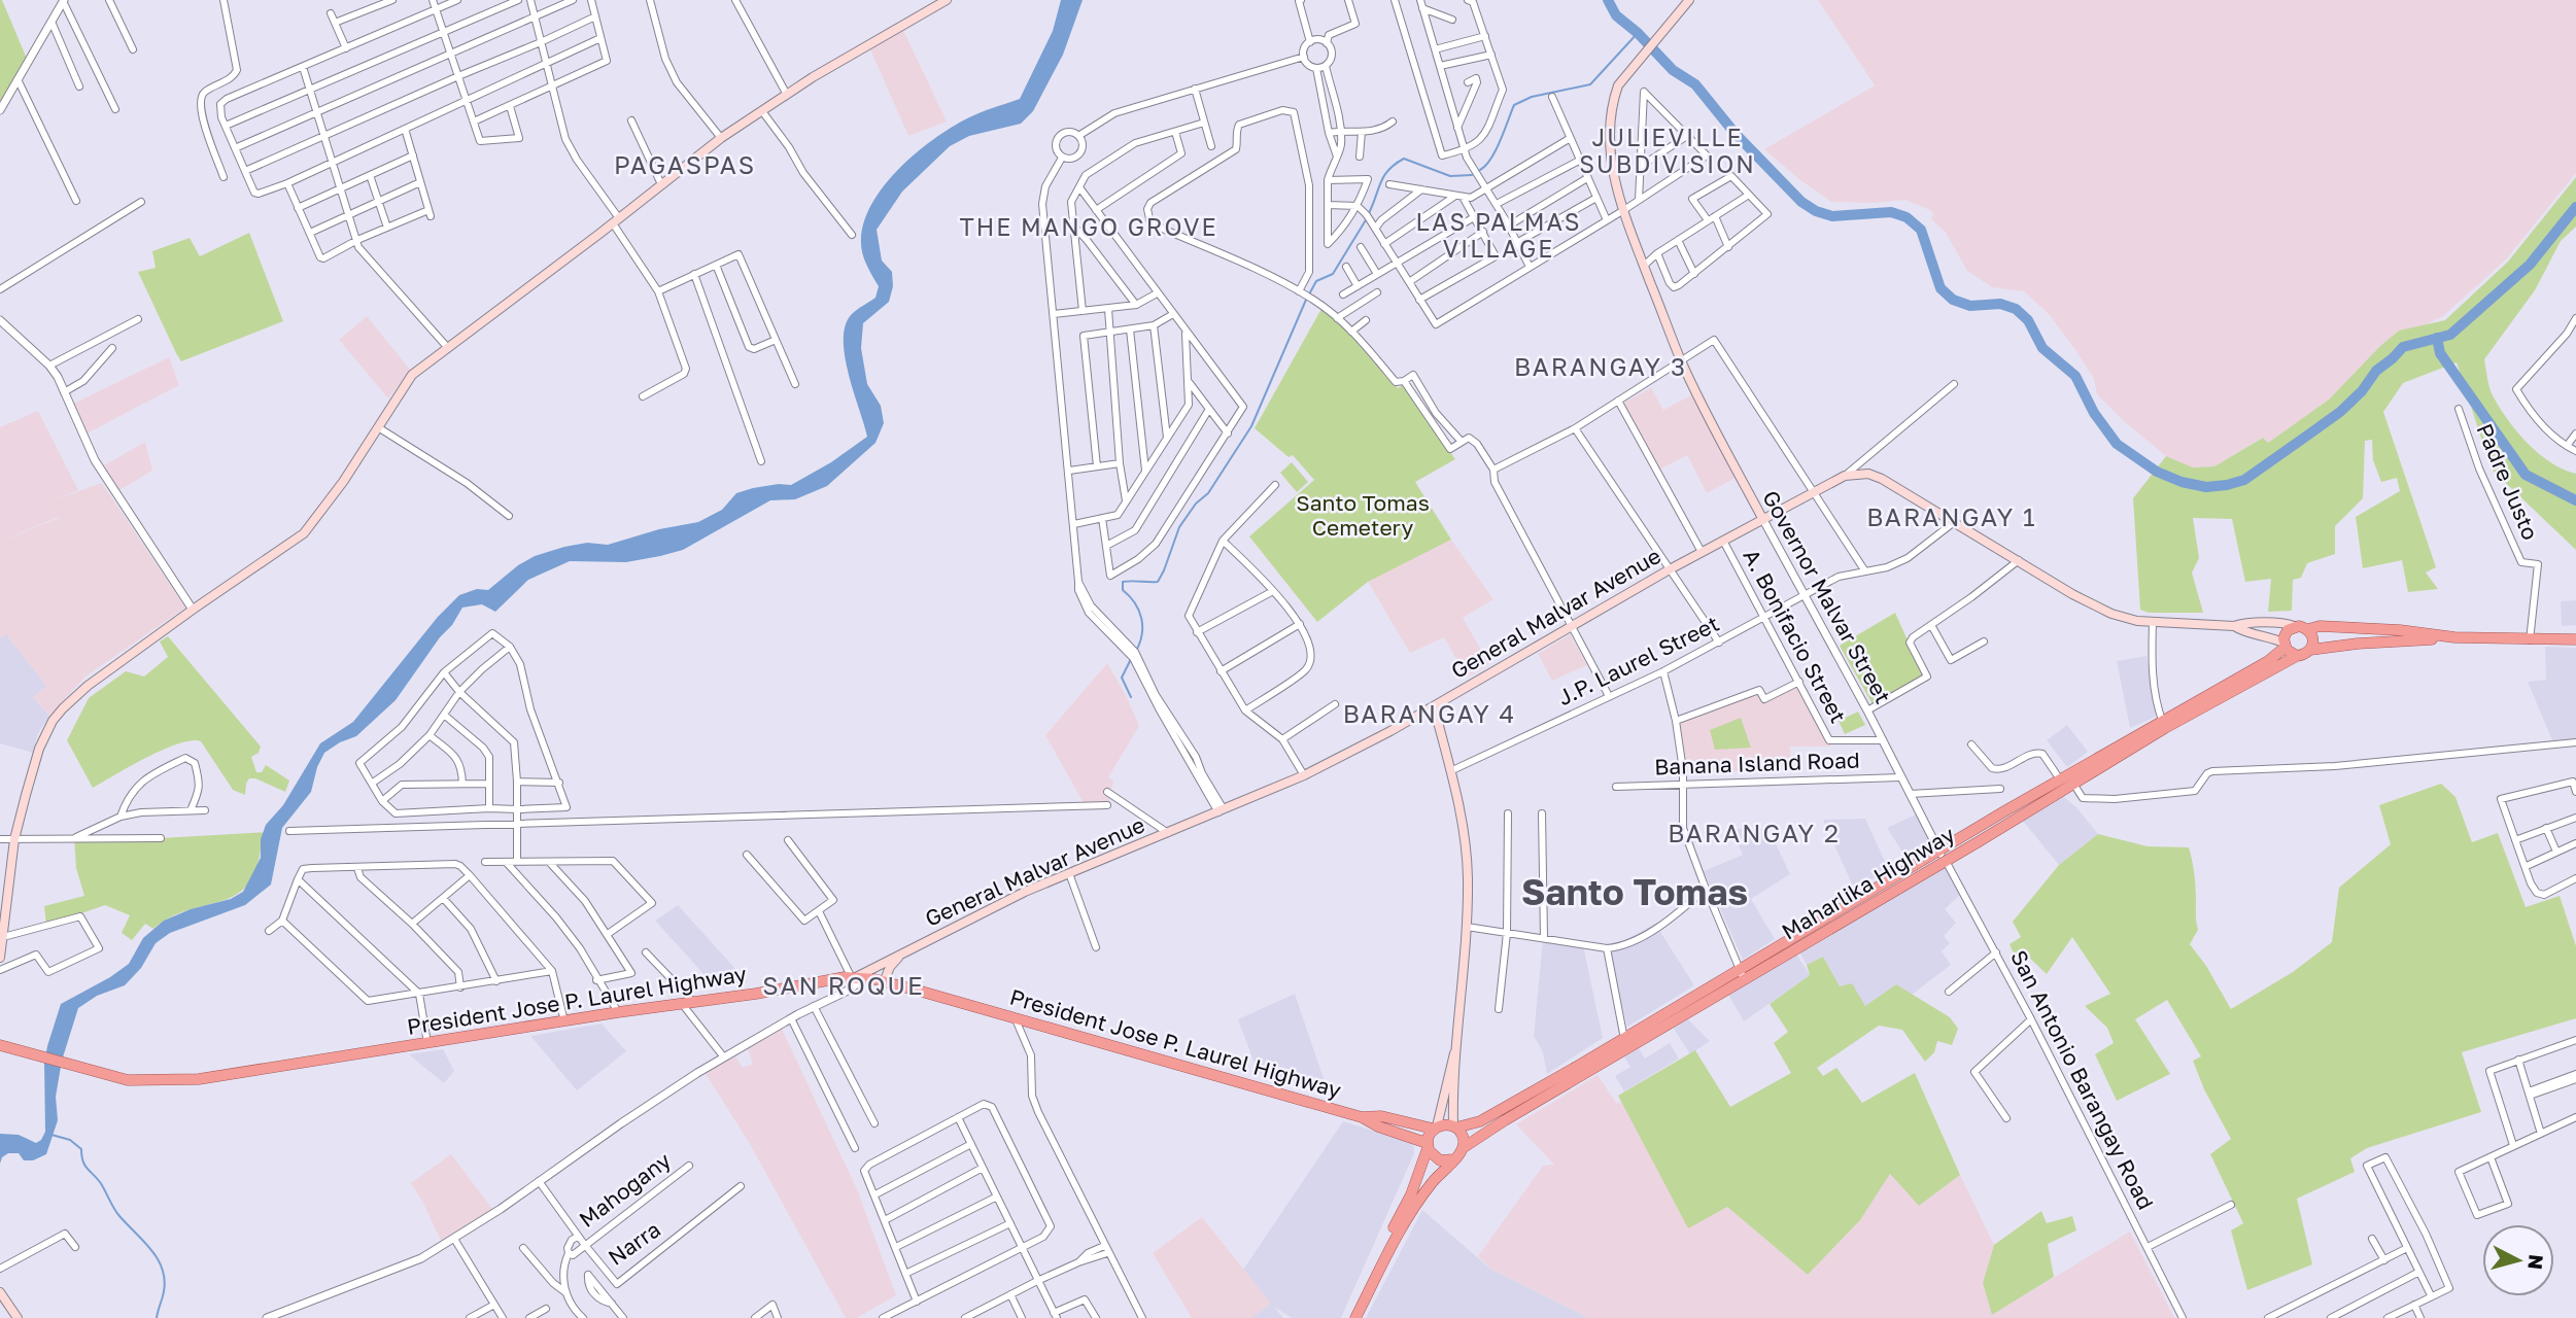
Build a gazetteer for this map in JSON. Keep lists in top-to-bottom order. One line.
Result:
{"streets":{"highway":["Maharlika Highway","President Jose P. Laurel Highway"],"main road":["Governor Malvar Street","General Malvar Avenue"],"street":["Padre Justo","A. Bonifacio Street","J.P. Laurel Street","Banana Island Road","San Antonio Barangay Road","Mahogany","Narra"]},"crossings":[["Governor Malvar Street","General Malvar Avenue"],["Governor Malvar Street","A. Bonifacio Street"],["Governor Malvar Street","J.P. Laurel Street"],["Governor Malvar Street","Banana Island Road"],["Governor Malvar Street","Maharlika Highway"],["Governor Malvar Street","San Antonio Barangay Road"],["General Malvar Avenue","A. Bonifacio Street"],["General Malvar Avenue","President Jose P. Laurel Highway"],["A. Bonifacio Street","J.P. Laurel Street"],["Maharlika Highway","President Jose P. Laurel Highway"],["Maharlika Highway","San Antonio Barangay Road"],["Mahogany","Narra"]],"districts":["JULIEVILLE SUBDIVISION","PAGASPAS","LAS PALMAS VILLAGE","THE MANGO GROVE","BARANGAY 3","BARANGAY 1","BARANGAY 4","BARANGAY 2","Santo Tomas","SAN ROQUE"],"parks":["Santo Tomas Cemetery"],"north":"right"}
